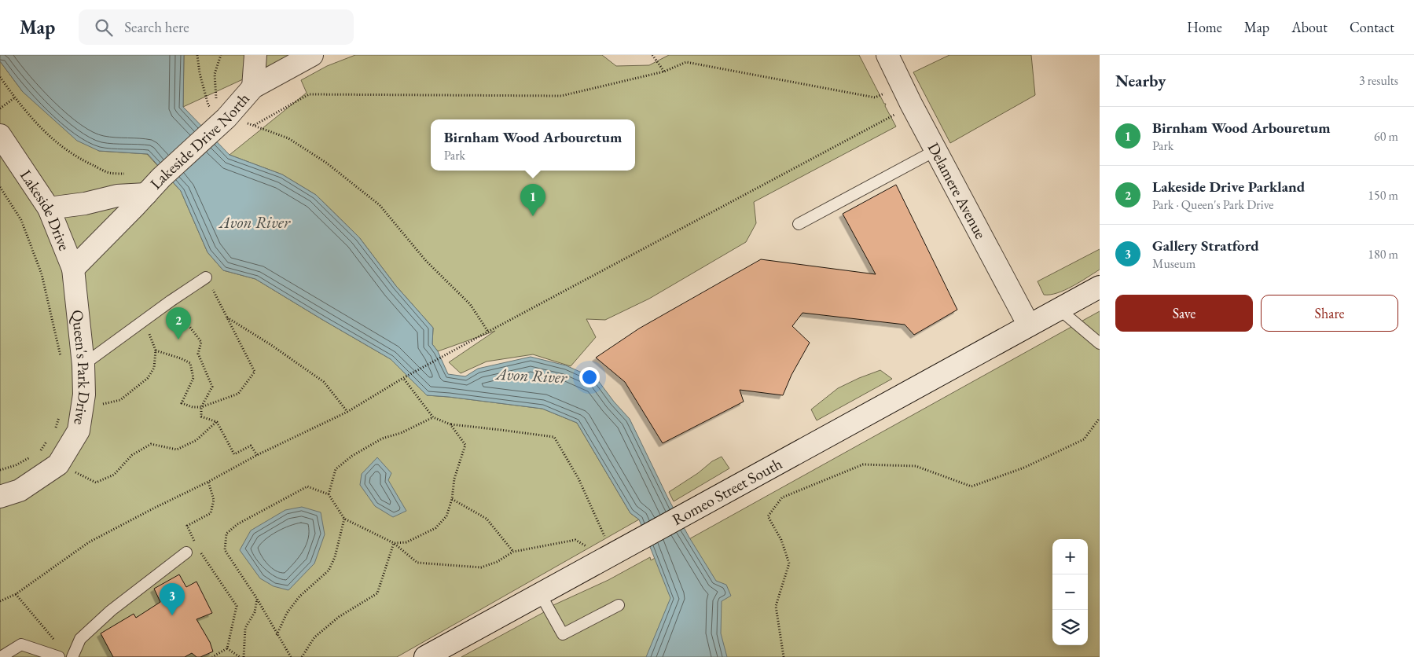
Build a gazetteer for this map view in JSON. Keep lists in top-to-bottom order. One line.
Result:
{"streets":{"street":["Lakeside Drive North","Delamere Avenue","Lakeside Drive","Queen's Park Drive","Romeo Street South"]},"crossings":[["Lakeside Drive North","Lakeside Drive"],["Lakeside Drive North","Queen's Park Drive"],["Delamere Avenue","Romeo Street South"],["Lakeside Drive","Queen's Park Drive"]],"water":["Avon River"],"page":{"header":"Map","search":"Search here","nav":["Home","Map","About","Contact"],"heading":["Nearby","3 results"],"list":[{"mark":"1","name":"Birnham Wood Arbouretum","note":"Park","value":"60 m"},{"mark":"2","name":"Lakeside Drive Parkland","note":"Park · Queen's Park Drive","value":"150 m"},{"mark":"3","name":"Gallery Stratford","note":"Museum","value":"180 m"}],"popup":["Birnham Wood Arbouretum","Park"],"pins":["1","2","3"],"buttons":["Save","Share"],"map_buttons":["+","−"]}}
